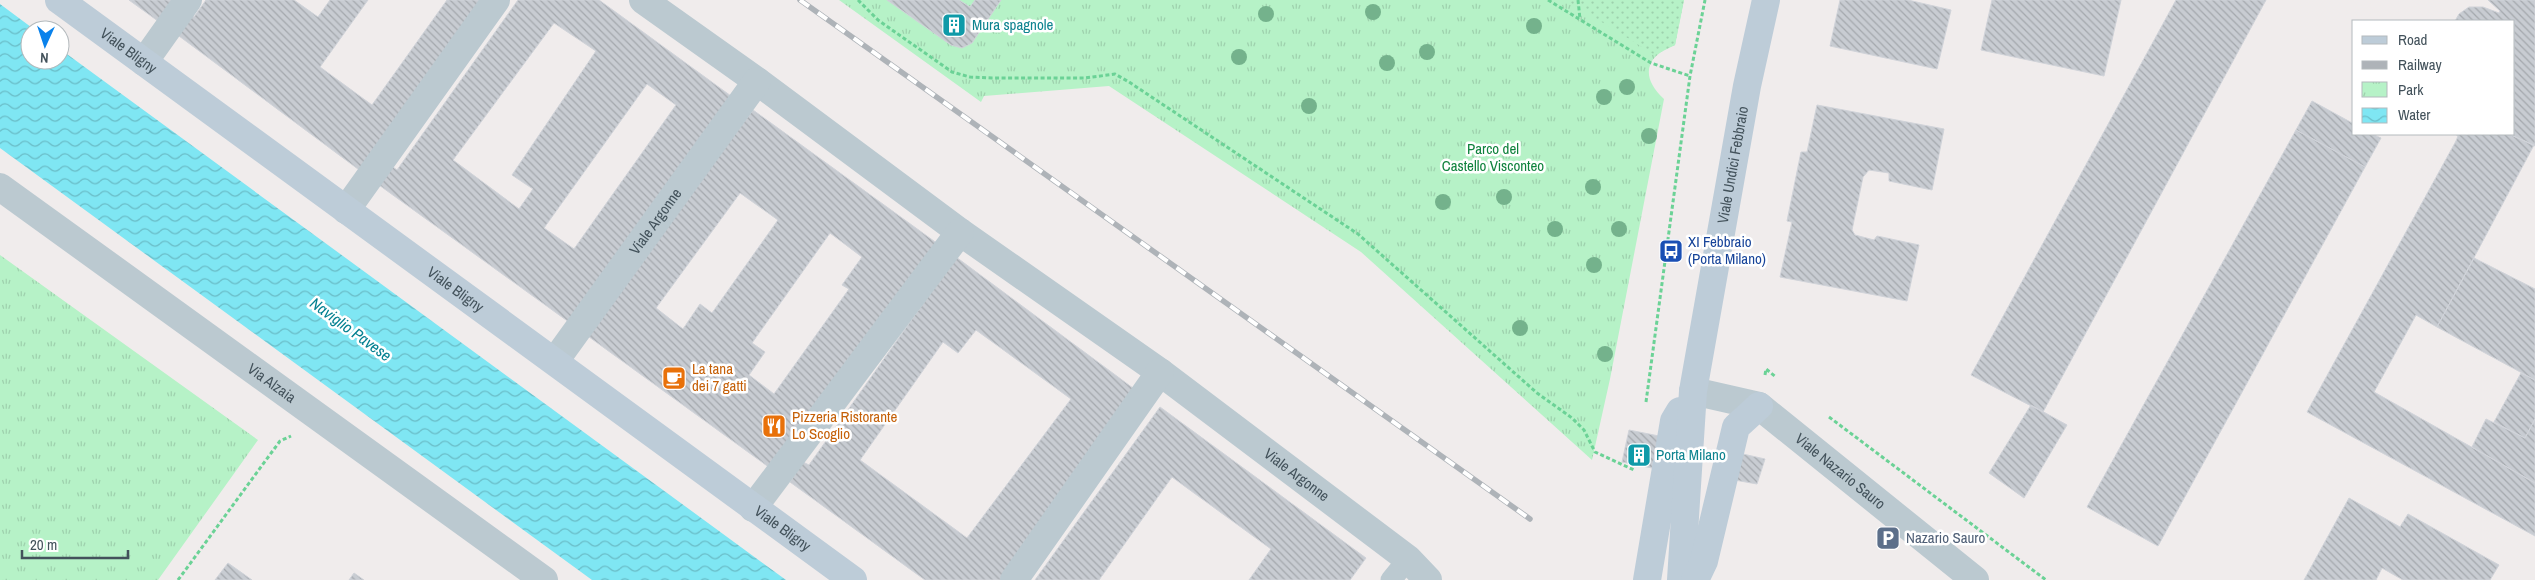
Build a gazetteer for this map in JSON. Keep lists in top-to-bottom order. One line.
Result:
{"streets":{"street":["Viale Bligny","Viale Undici Febbraio","Viale Argonne","Via Alzaia","Viale Nazario Sauro"]},"crossings":[["Viale Bligny","Viale Argonne"],["Viale Undici Febbraio","Viale Nazario Sauro"]],"water":["Naviglio Pavese"],"parks":["Parco del Castello Visconteo"],"places":{"building":["Mura spagnole","Porta Milano"],"bus stop":["XI Febbraio (Porta Milano)"],"cafe":["La tana dei 7 gatti"],"restaurant":["Pizzeria Ristorante Lo Scoglio"],"parking":["Nazario Sauro"]},"legend":["Road","Railway","Park","Water"],"scale_bar":"20 m","north":"bottom"}
